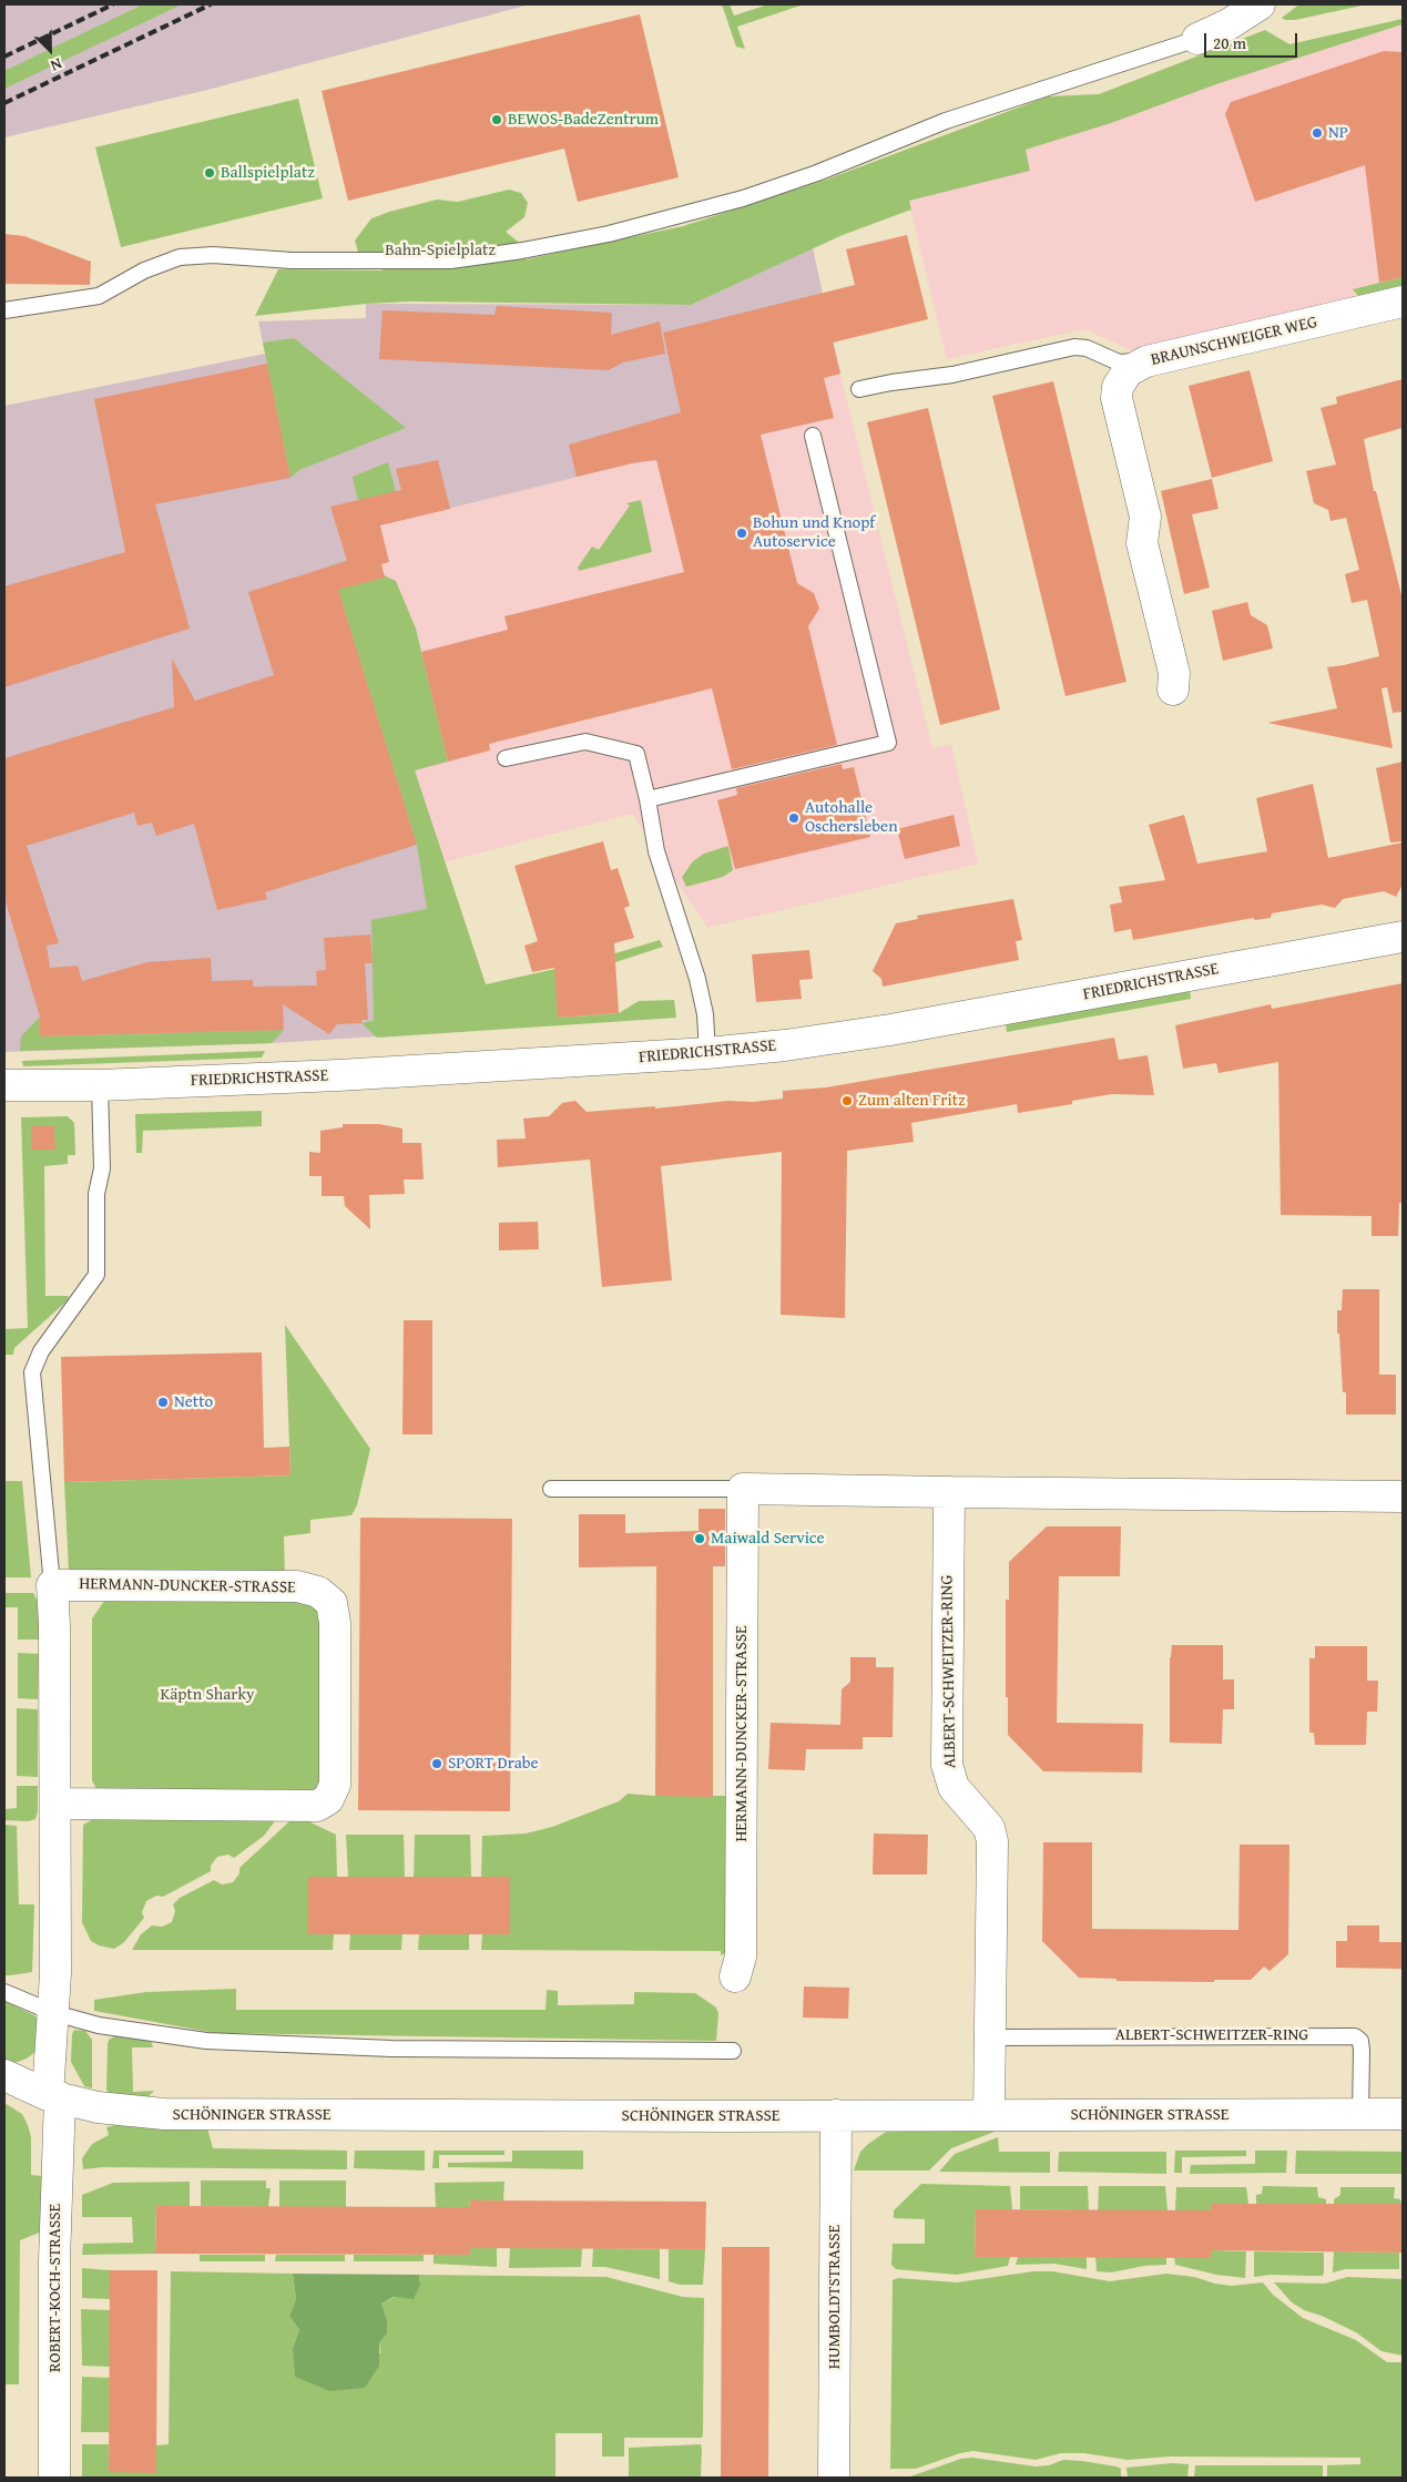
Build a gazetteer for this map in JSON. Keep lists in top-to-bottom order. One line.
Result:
{"streets":{"street":["BRAUNSCHWEIGER WEG","FRIEDRICHSTRASSE","HERMANN-DUNCKER-STRASSE","ALBERT-SCHWEITZER-RING","SCHÖNINGER STRASSE","ROBERT-KOCH-STRASSE","HUMBOLDTSTRASSE"]},"crossings":[["ALBERT-SCHWEITZER-RING","SCHÖNINGER STRASSE"],["SCHÖNINGER STRASSE","ROBERT-KOCH-STRASSE"],["SCHÖNINGER STRASSE","HUMBOLDTSTRASSE"]],"parks":["Bahn-Spielplatz","Käptn Sharky"],"places":["BEWOS-BadeZentrum","NP","Ballspielplatz","Bohun und Knopf Autoservice","Autohalle Oschersleben","Zum alten Fritz","Netto","Maiwald Service","SPORT Drabe"],"scale_bar":"20 m","north":"bottom right"}
